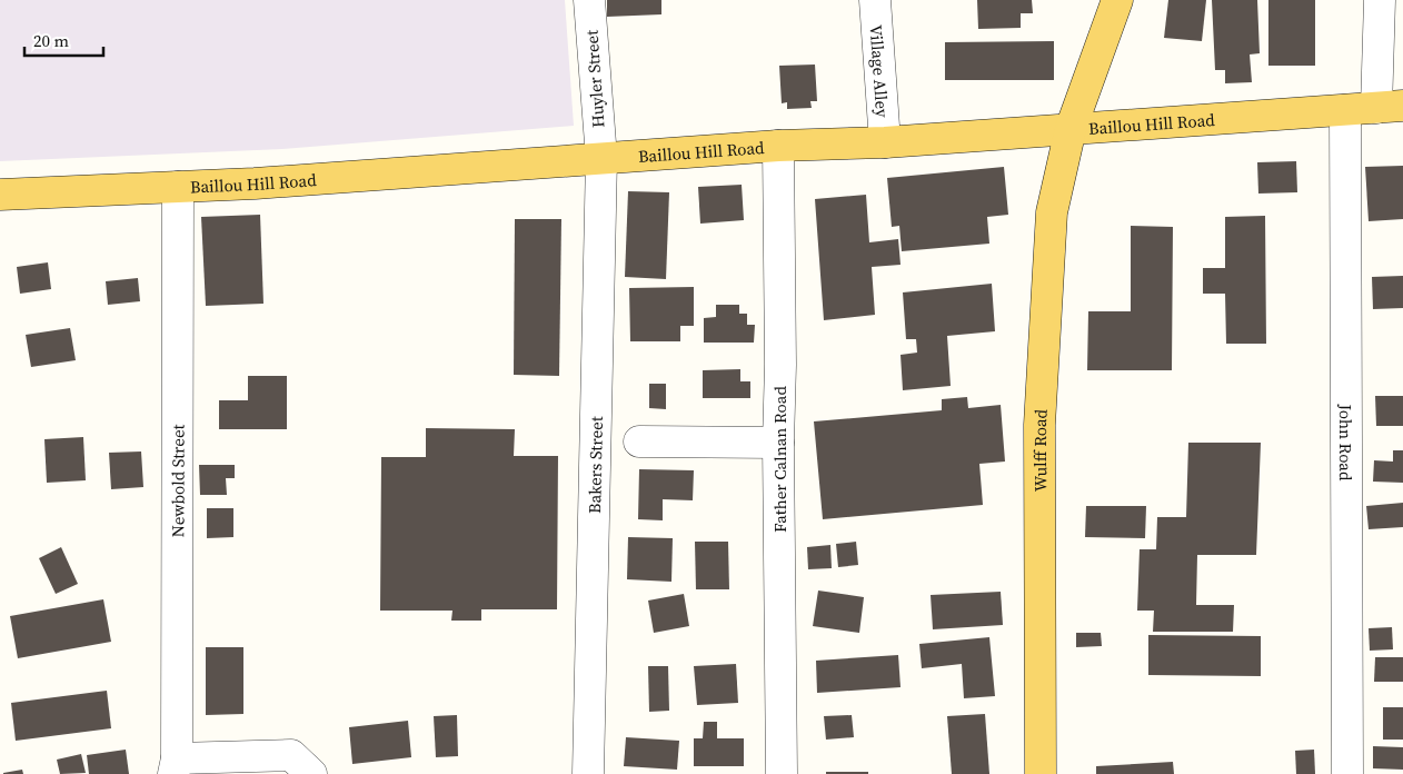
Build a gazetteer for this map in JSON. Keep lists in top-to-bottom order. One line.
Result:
{"streets":{"main road":["Baillou Hill Road","Wulff Road"],"street":["Village Alley","Huyler Street","John Road","Father Calnan Road","Bakers Street","Newbold Street"]},"crossings":[["Village Alley","Baillou Hill Road"],["Huyler Street","Baillou Hill Road"],["Huyler Street","Bakers Street"],["Baillou Hill Road","John Road"],["Baillou Hill Road","Wulff Road"],["Baillou Hill Road","Father Calnan Road"],["Baillou Hill Road","Bakers Street"],["Baillou Hill Road","Newbold Street"]],"scale_bar":"20 m"}
